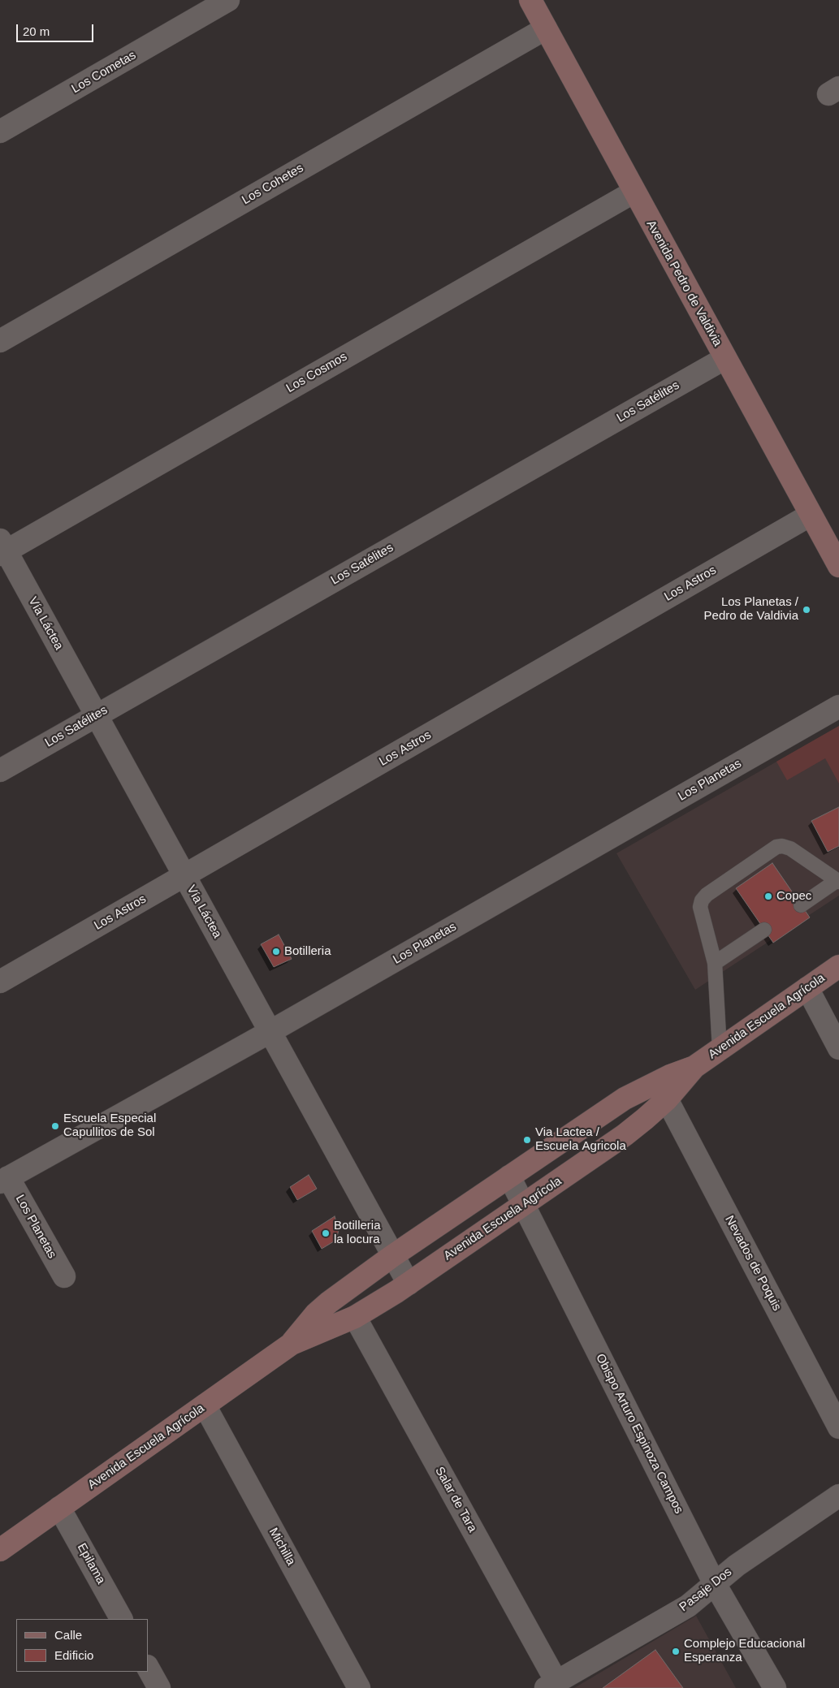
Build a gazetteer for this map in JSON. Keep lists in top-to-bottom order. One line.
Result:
{"streets":{"main road":["Avenida Pedro de Valdivia","Avenida Escuela Agrícola"],"street":["Los Cometas","Los Cohetes","Los Cosmos","Los Satélites","Los Astros","Vía Láctea","Los Planetas","Nevados de Poquis","Obispo Arturo Espinoza Campos","Salar de Tara","Michilla","Epilama","Pasaje Dos"]},"crossings":[["Los Cohetes","Avenida Pedro de Valdivia"],["Avenida Pedro de Valdivia","Los Cosmos"],["Avenida Pedro de Valdivia","Los Satélites"],["Avenida Pedro de Valdivia","Los Astros"],["Los Cosmos","Vía Láctea"],["Los Satélites","Vía Láctea"],["Los Astros","Vía Láctea"],["Vía Láctea","Los Planetas"],["Vía Láctea","Avenida Escuela Agrícola"],["Avenida Escuela Agrícola","Nevados de Poquis"],["Avenida Escuela Agrícola","Obispo Arturo Espinoza Campos"],["Avenida Escuela Agrícola","Salar de Tara"],["Avenida Escuela Agrícola","Michilla"],["Avenida Escuela Agrícola","Epilama"],["Obispo Arturo Espinoza Campos","Pasaje Dos"],["Salar de Tara","Pasaje Dos"]],"places":["Los Planetas / Pedro de Valdivia","Copec","Botilleria","Escuela Especial Capullitos de Sol","Via Lactea / Escuela Agricola","Botilleria la locura","Complejo Educacional Esperanza"],"legend":["Calle","Edificio"],"scale_bar":"20 m"}
